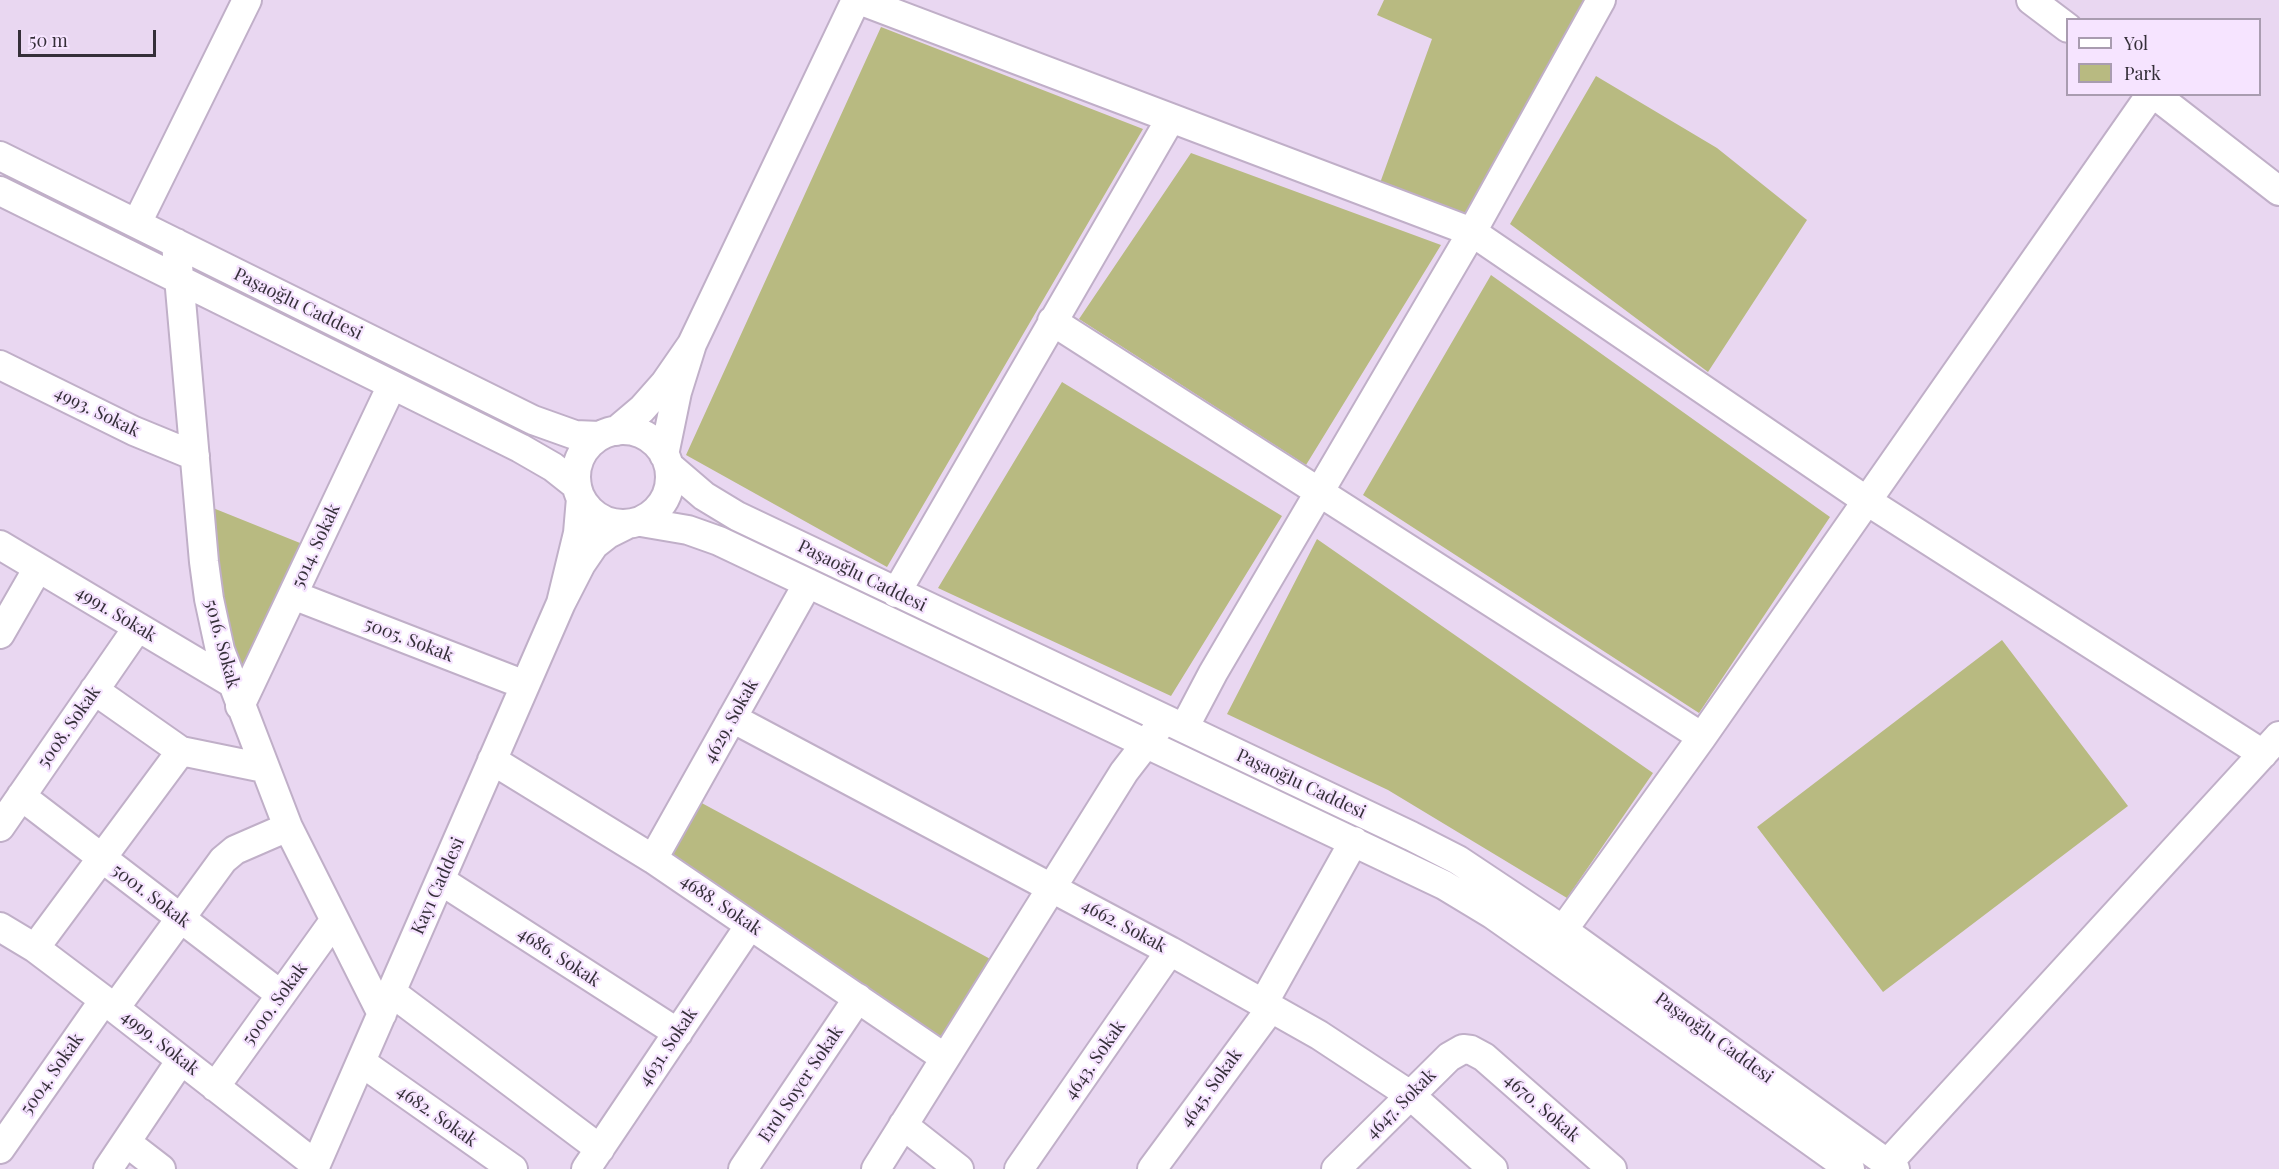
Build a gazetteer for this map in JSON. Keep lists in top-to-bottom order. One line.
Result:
{"streets":{"street":["Paşaoğlu Caddesi","4993. Sokak","5014. Sokak","4991. Sokak","5005. Sokak","5016. Sokak","4629. Sokak","5008. Sokak","Kayı Caddesi","5001. Sokak","4688. Sokak","4662. Sokak","4686. Sokak","5000. Sokak","4999. Sokak","4631. Sokak","4643. Sokak","5004. Sokak","Erol Soyer Sokak","4645. Sokak","4647. Sokak","4670. Sokak","4682. Sokak"]},"crossings":[["Paşaoğlu Caddesi","5014. Sokak"],["Paşaoğlu Caddesi","5016. Sokak"],["Paşaoğlu Caddesi","4629. Sokak"],["Paşaoğlu Caddesi","Kayı Caddesi"],["Paşaoğlu Caddesi","4645. Sokak"],["4993. Sokak","5016. Sokak"],["5014. Sokak","4991. Sokak"],["5014. Sokak","5005. Sokak"],["5014. Sokak","5016. Sokak"],["4991. Sokak","5016. Sokak"],["4991. Sokak","5008. Sokak"],["5005. Sokak","Kayı Caddesi"],["5016. Sokak","Kayı Caddesi"],["5016. Sokak","5000. Sokak"],["5016. Sokak","5004. Sokak"],["4629. Sokak","4688. Sokak"],["4629. Sokak","4662. Sokak"],["5008. Sokak","5001. Sokak"],["Kayı Caddesi","4688. Sokak"],["Kayı Caddesi","4686. Sokak"],["Kayı Caddesi","4999. Sokak"],["Kayı Caddesi","4682. Sokak"],["5001. Sokak","5000. Sokak"],["5001. Sokak","5004. Sokak"],["4688. Sokak","4631. Sokak"],["4688. Sokak","Erol Soyer Sokak"],["4662. Sokak","4643. Sokak"],["4662. Sokak","4645. Sokak"],["4662. Sokak","4647. Sokak"],["4686. Sokak","4631. Sokak"],["5000. Sokak","4999. Sokak"],["4999. Sokak","5004. Sokak"],["4647. Sokak","4670. Sokak"]],"legend":["Yol","Park"],"scale_bar":"50 m"}
